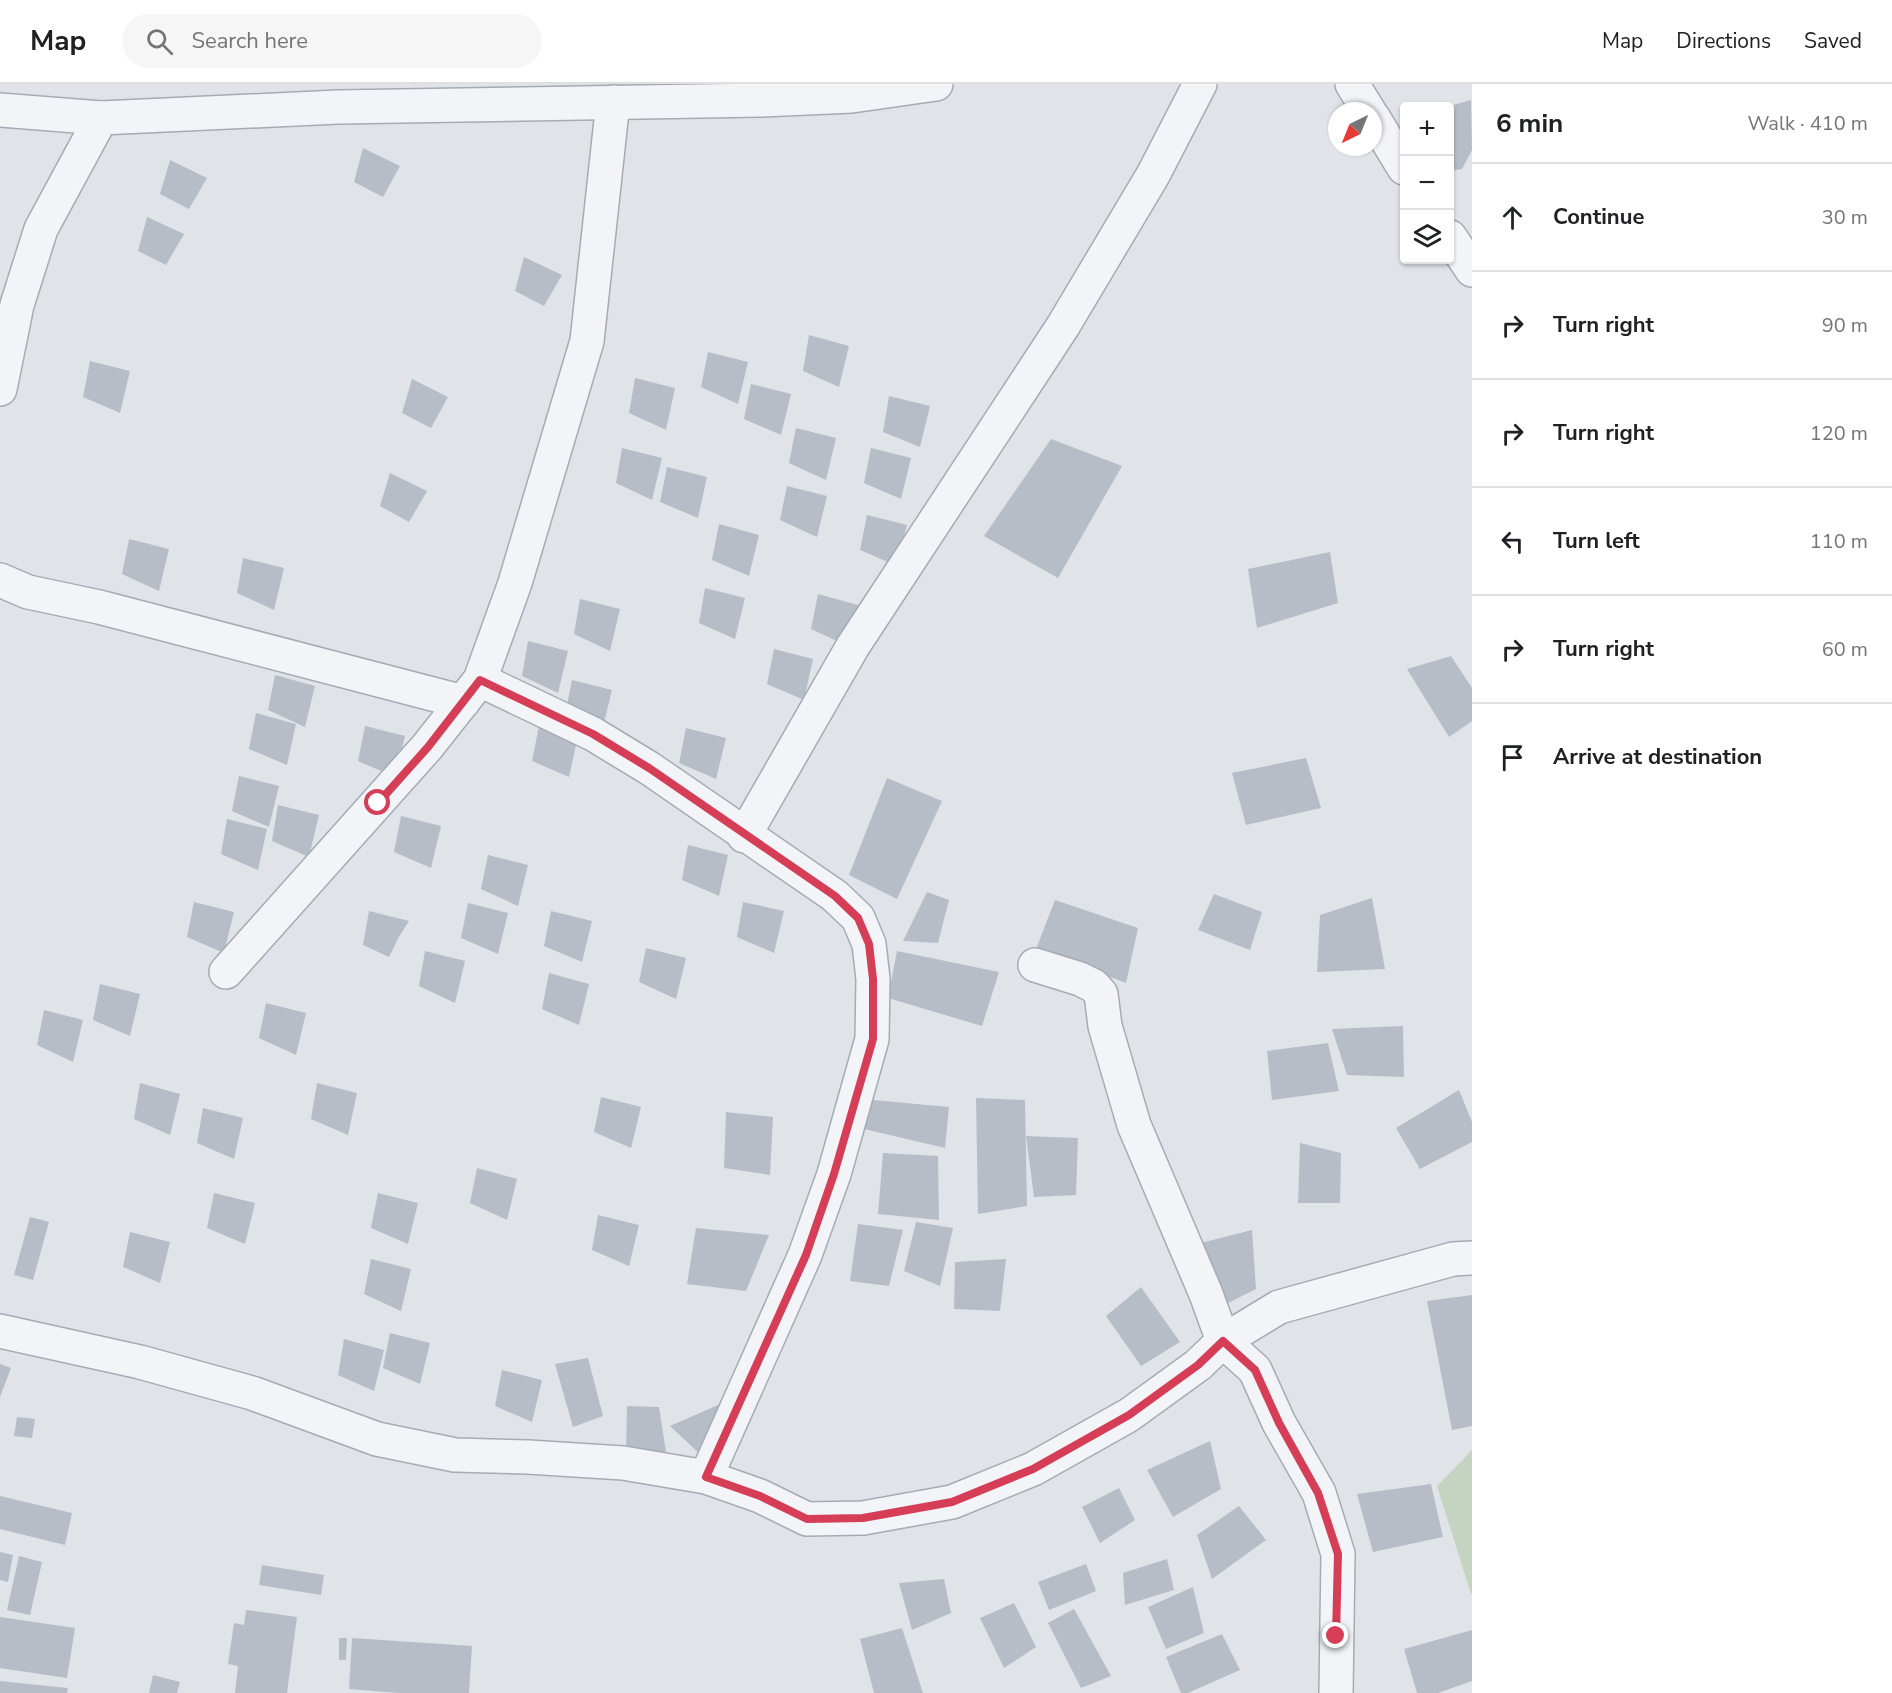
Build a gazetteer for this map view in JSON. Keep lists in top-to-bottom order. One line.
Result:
{"north":"bottom left","page":{"header":"Map","search":"Search here","nav":["Map","Directions","Saved"],"heading":["6 min","Walk · 410 m"],"map_buttons":["+","−"],"list":[["Continue","30 m"],["Turn right","90 m"],["Turn right","120 m"],["Turn left","110 m"],["Turn right","60 m"],"Arrive at destination"]}}
